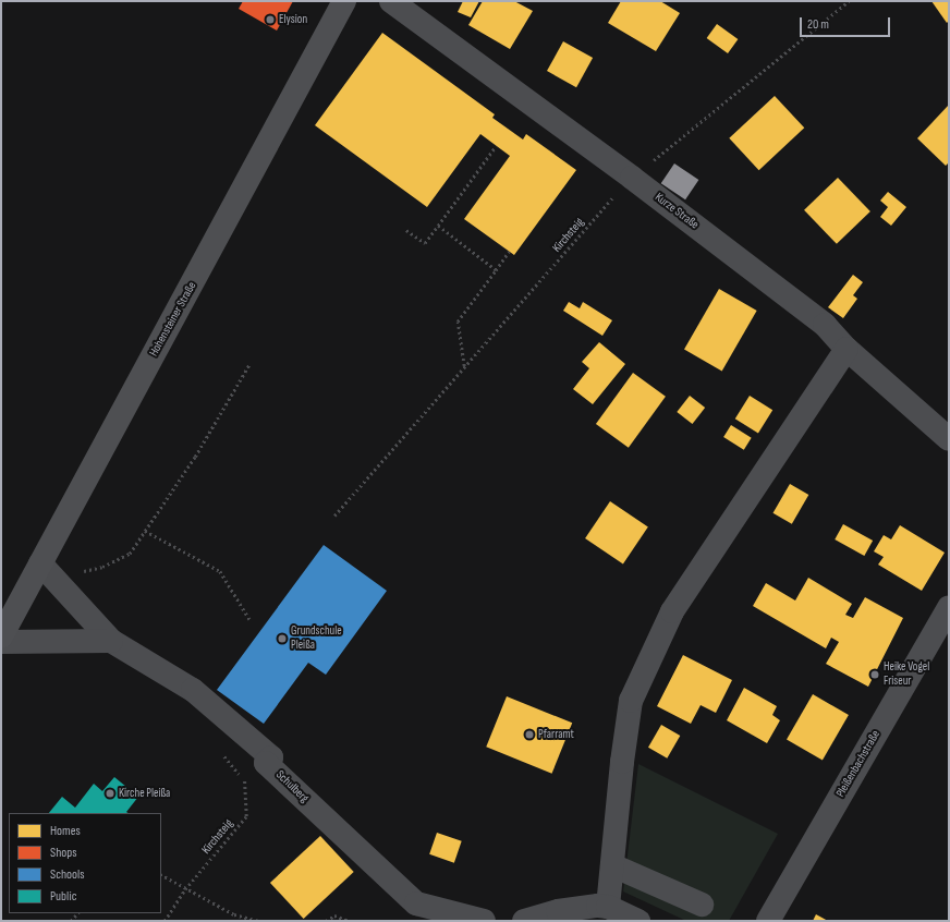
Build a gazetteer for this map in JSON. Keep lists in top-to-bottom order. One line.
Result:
{"streets":{"main road":["Hohensteiner Straße"],"street":["Kurze Straße","Pleißenbachstraße","Schulberg"],"path":["Kirchsteig"]},"crossings":[["Kurze Straße","Kirchsteig"],["Hohensteiner Straße","Schulberg"]],"places":["Elysion","Grundschule Pleißa","Heike Vogel Friseur","Pfarramt","Kirche Pleißa"],"legend":["Homes","Shops","Schools","Public"],"scale_bar":"20 m"}
